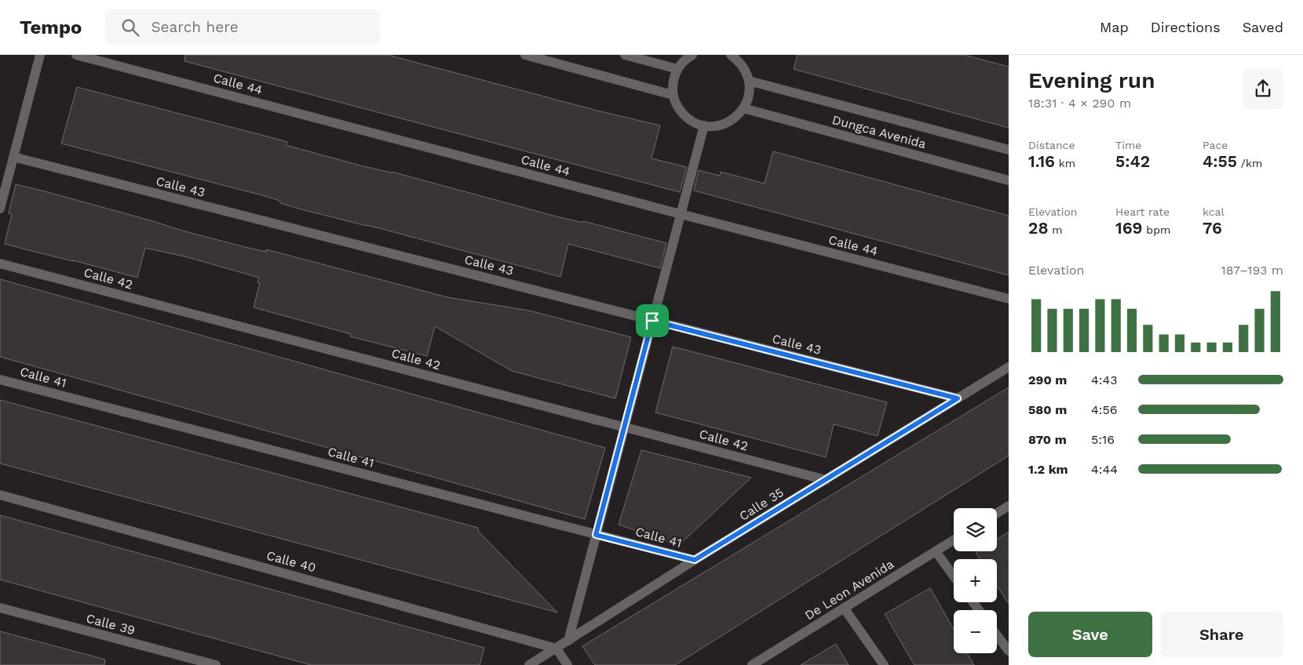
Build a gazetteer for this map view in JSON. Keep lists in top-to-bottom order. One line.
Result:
{"streets":{"street":["Calle 44","Dungca Avenida","Calle 43","Calle 42","Calle 41","Calle 35","Calle 40","De Leon Avenida","Calle 39"]},"crossings":[["Calle 43","Calle 35"],["Calle 42","Calle 35"],["Calle 41","Calle 35"],["Calle 35","Calle 40"]],"page":{"header":"Tempo","search":"Search here","nav":["Map","Directions","Saved"],"heading":["Evening run","18:31 · 4 × 290 m"],"stats":[["Distance","1.16 km"],["Time","5:42"],["Pace","4:55 /km"],["Elevation","28 m"],["Heart rate","169 bpm"],["kcal","76"]],"chart":["Elevation","187–193 m"],"list":[{"name":"290 m","note":"4:43"},{"name":"580 m","note":"4:56"},{"name":"870 m","note":"5:16"},{"name":"1.2 km","note":"4:44"}],"map_buttons":["+","−"],"buttons":["Save","Share"]}}
